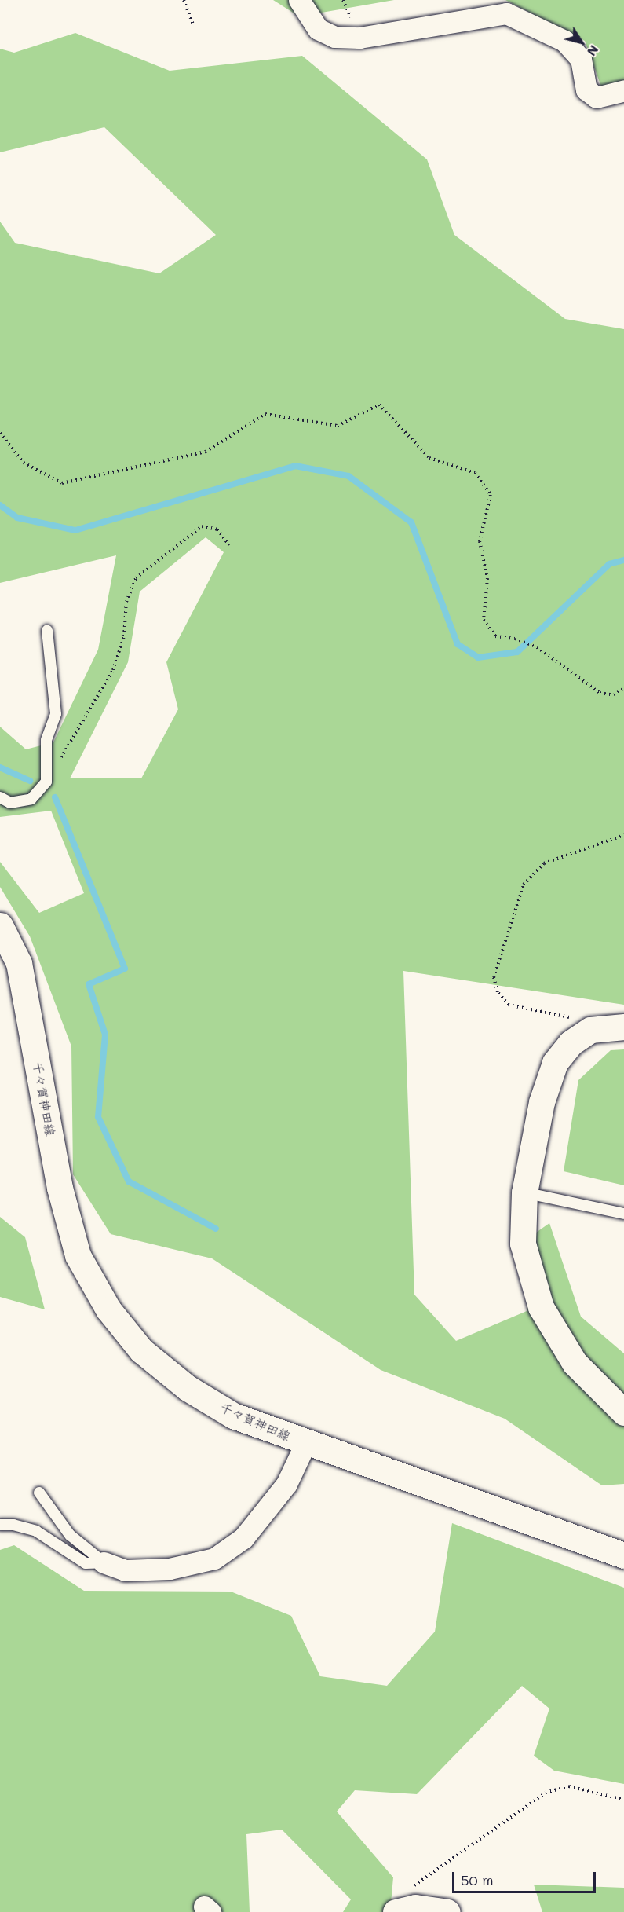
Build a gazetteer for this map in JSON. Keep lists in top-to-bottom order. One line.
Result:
{"streets":{"main road":["千々賀神田線"]},"scale_bar":"50 m","north":"bottom right"}
